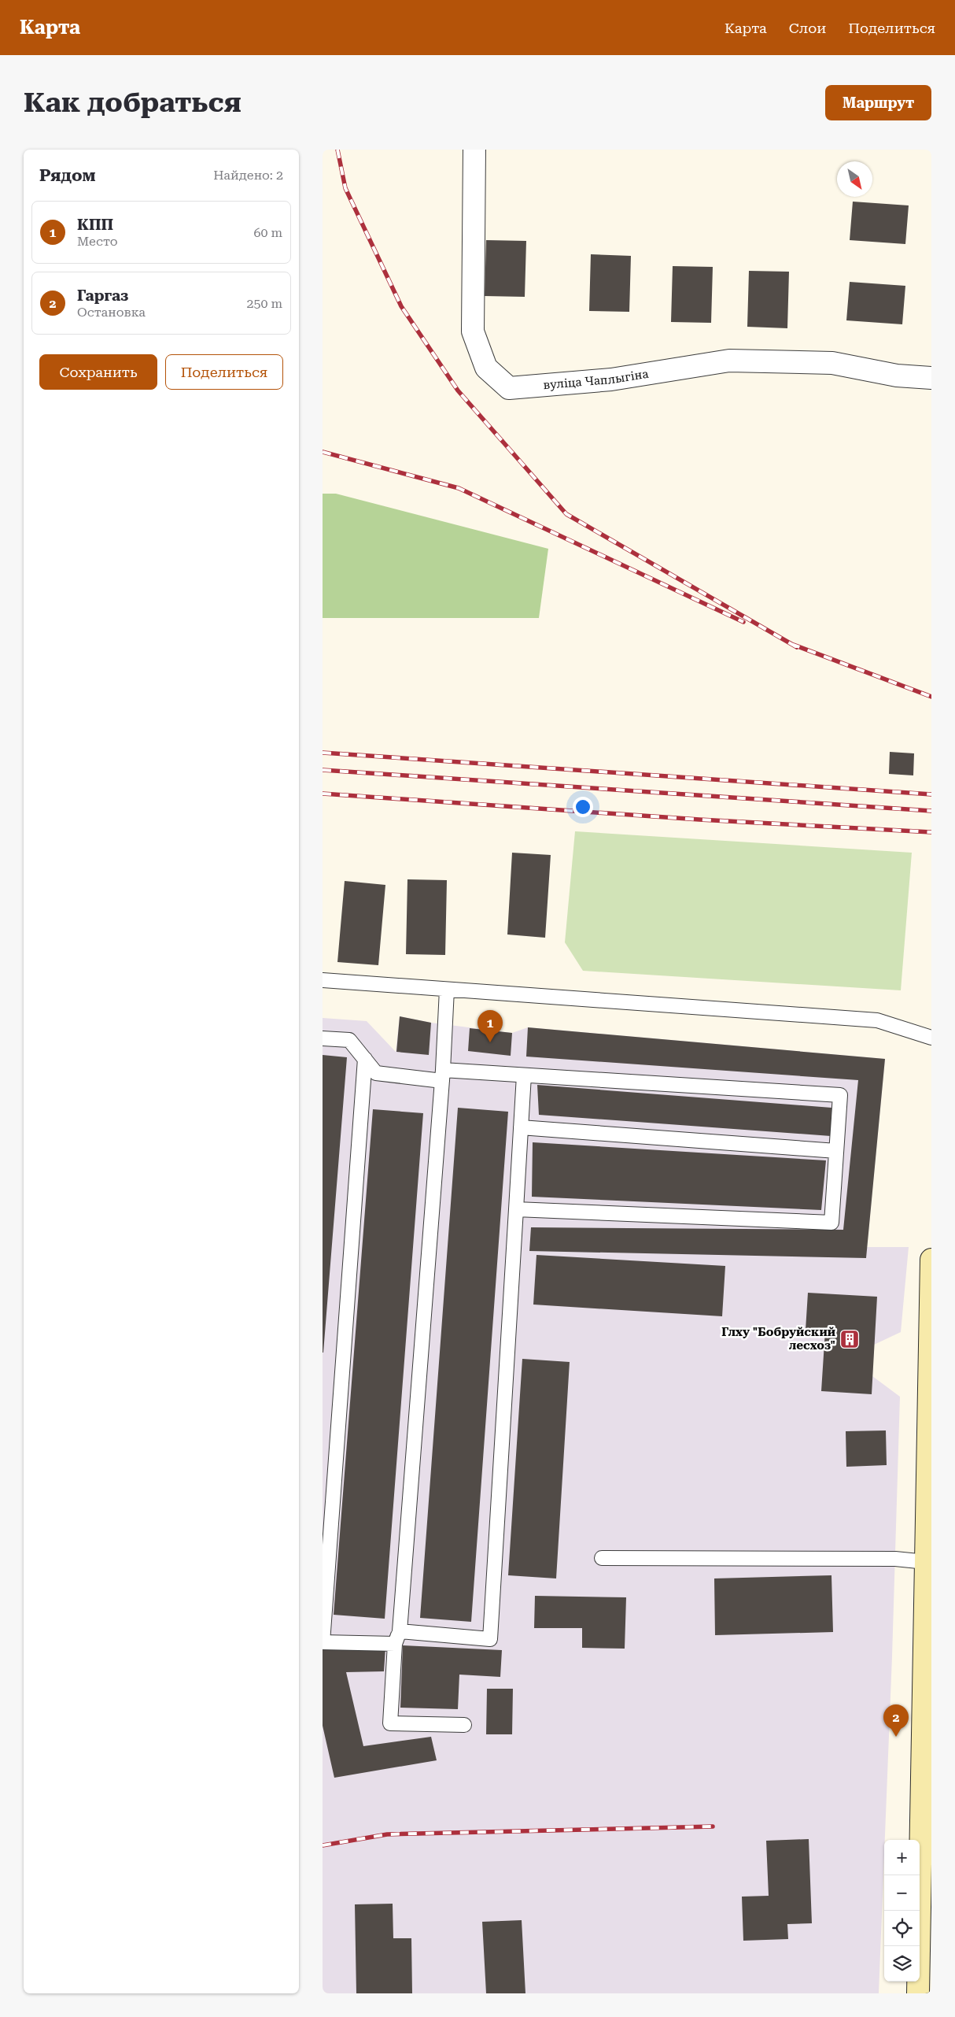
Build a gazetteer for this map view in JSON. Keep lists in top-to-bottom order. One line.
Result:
{"streets":{"street":["вуліца Чаплыгіна"]},"places":{"building":["Глху \"Бобруйский лесхоз\""]},"north":"bottom right","page":{"header":"Карта","nav":["Карта","Слои","Поделиться"],"buttons":["Маршрут",["Сохранить","Поделиться"]],"title":"Как добраться","heading":["Рядом","Найдено: 2"],"list":[{"mark":"1","name":"КПП","note":"Место","value":"60 m"},{"mark":"2","name":"Гаргаз","note":"Остановка","value":"250 m"}],"pins":["1","2"],"map_buttons":["+","−"]}}
